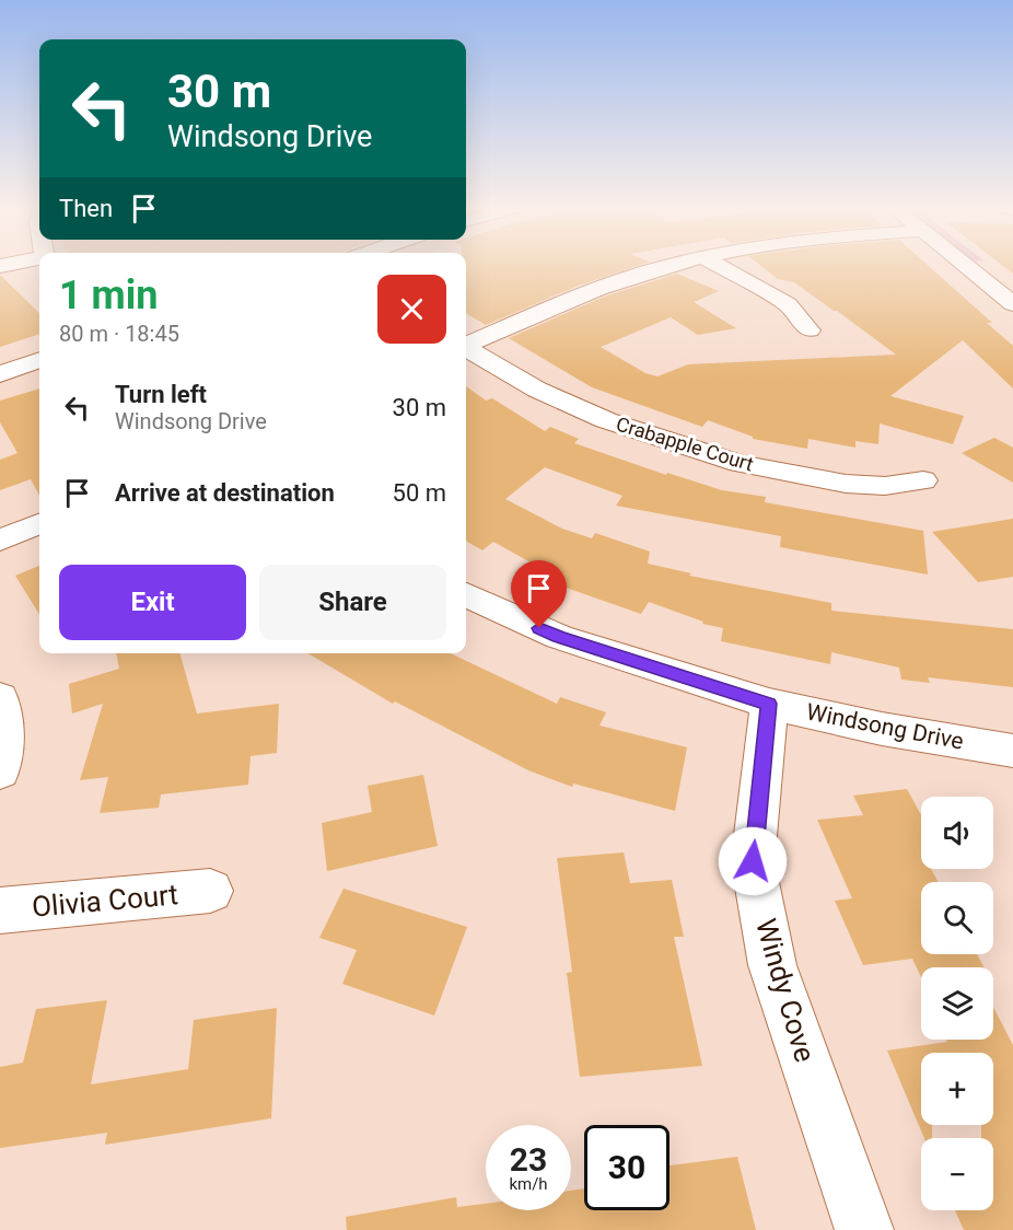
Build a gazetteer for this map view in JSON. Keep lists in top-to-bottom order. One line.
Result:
{"streets":{"street":["Crabapple Court","Windsong Drive","Olivia Court","Windy Cove"]},"crossings":[["Windsong Drive","Windy Cove"]],"page":{"turn":["30 m","Windsong Drive"],"then":"Then","heading":["1 min","80 m · 18:45"],"list":[{"name":"Turn left","note":"Windsong Drive","value":"30 m"},{"name":"Arrive at destination","value":"50 m"}],"buttons":["Exit","Share"],"map_buttons":["+","−"],"speed":"23 km/h","limit":"30"}}
